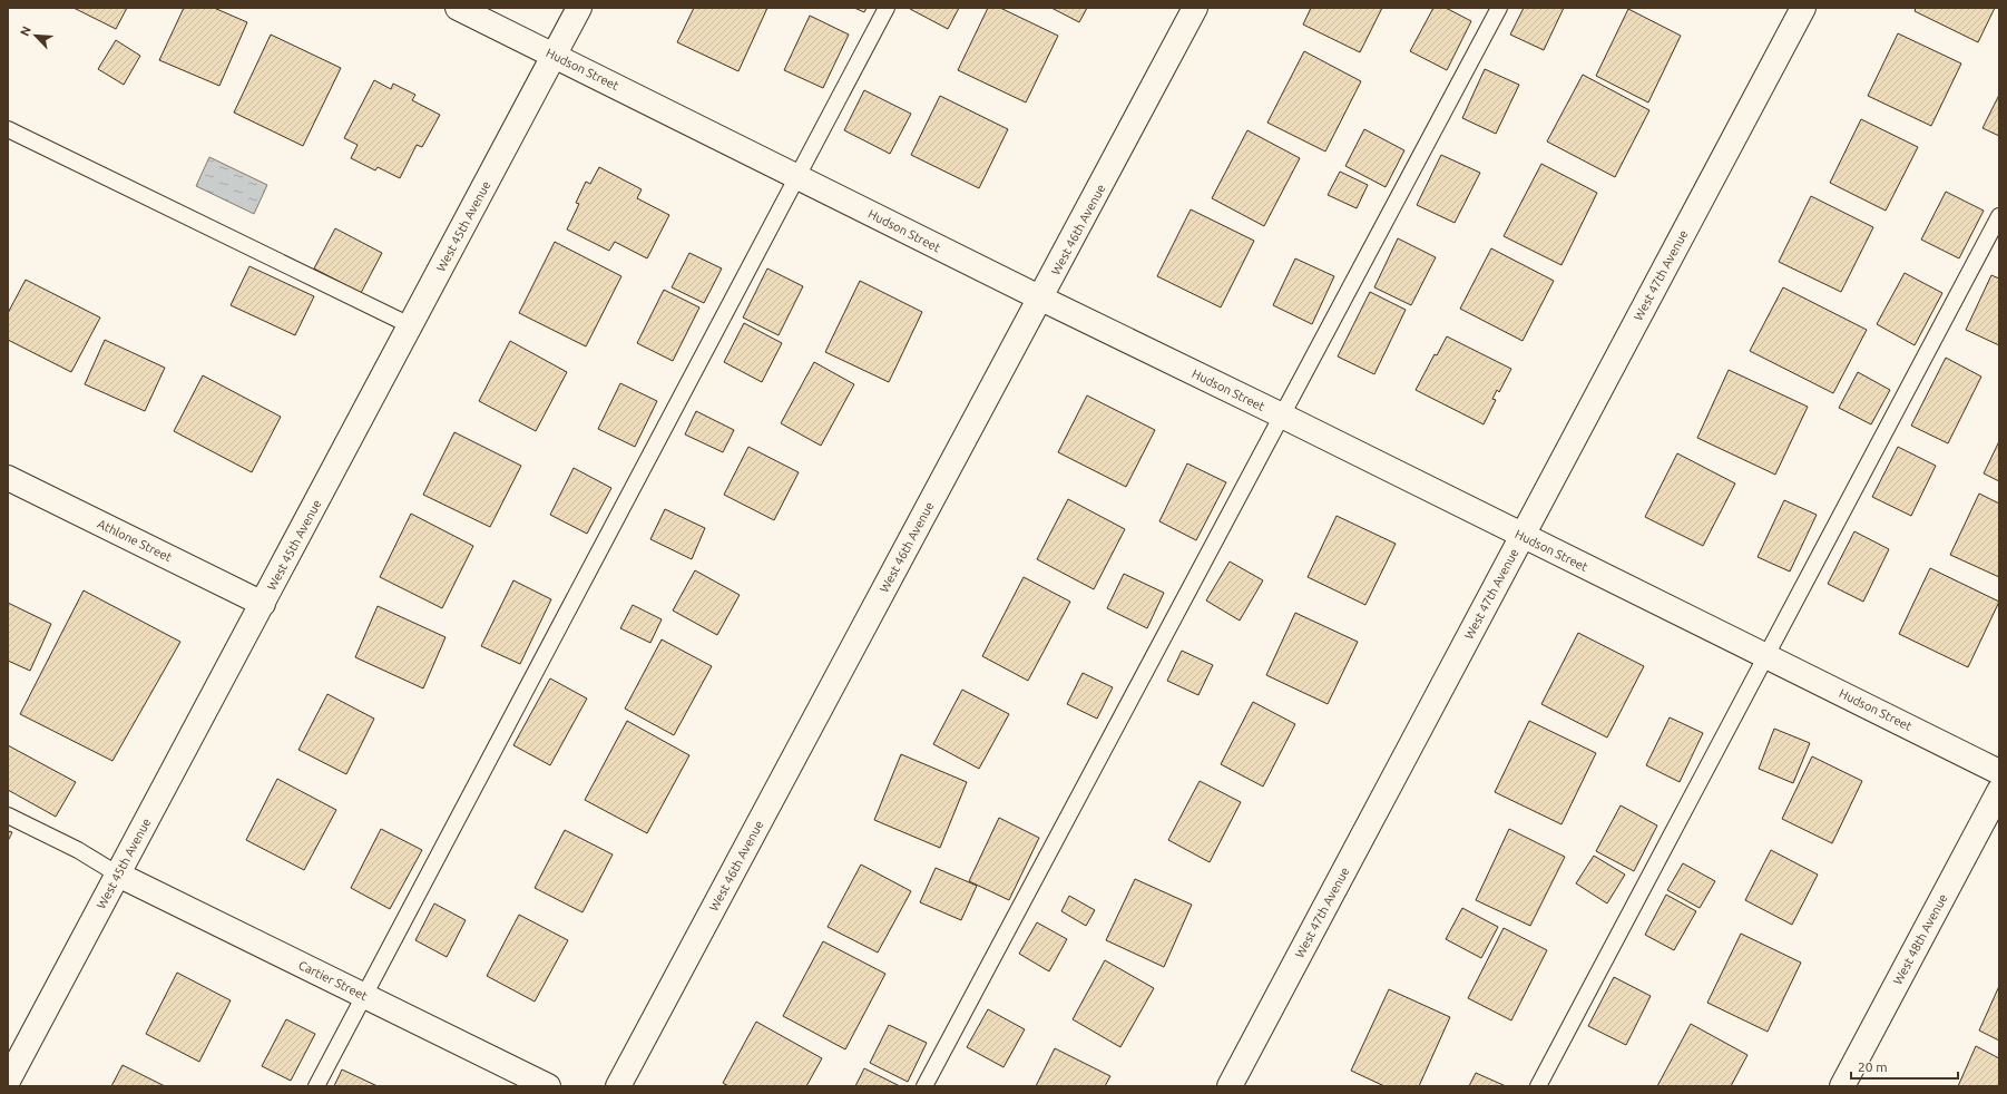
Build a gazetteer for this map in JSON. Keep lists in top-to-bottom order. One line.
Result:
{"streets":{"street":["Hudson Street","West 45th Avenue","West 46th Avenue","West 47th Avenue","Athlone Street","West 48th Avenue","Cartier Street"]},"crossings":[["Hudson Street","West 45th Avenue"],["Hudson Street","West 46th Avenue"],["Hudson Street","West 47th Avenue"],["West 45th Avenue","Athlone Street"],["West 45th Avenue","Cartier Street"]],"scale_bar":"20 m","north":"top left"}
